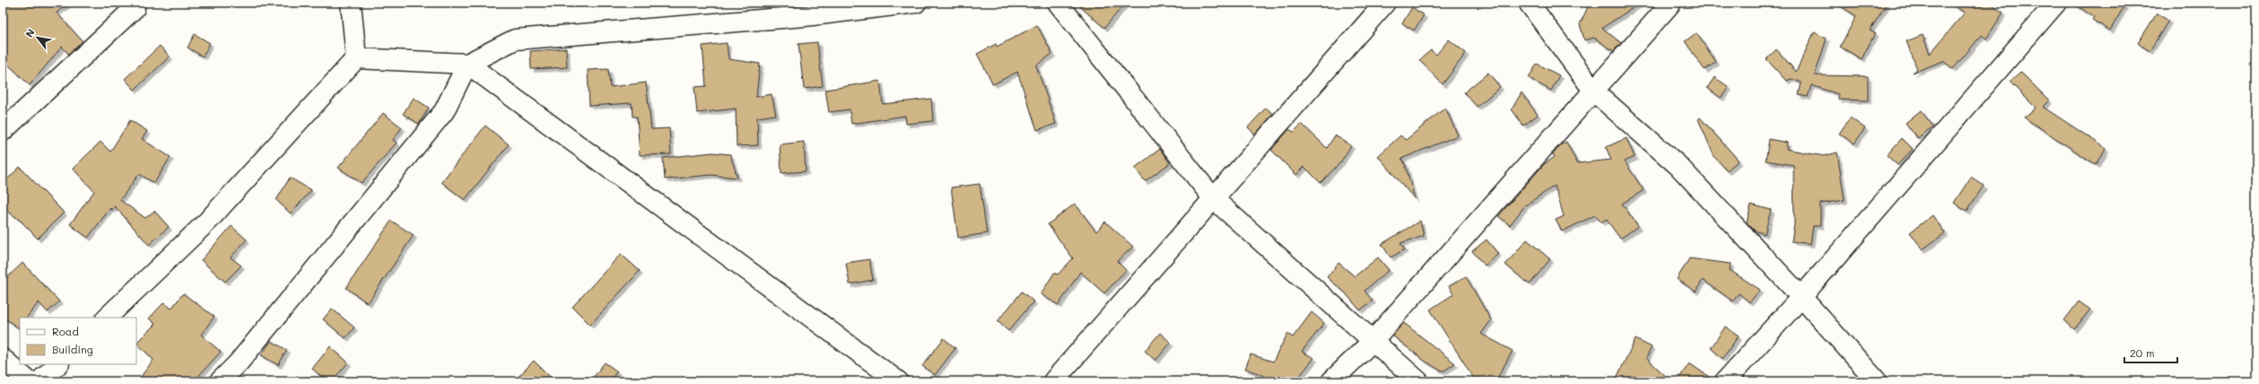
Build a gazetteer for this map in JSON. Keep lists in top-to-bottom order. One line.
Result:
{"legend":["Road","Building"],"scale_bar":"20 m","north":"top left"}
